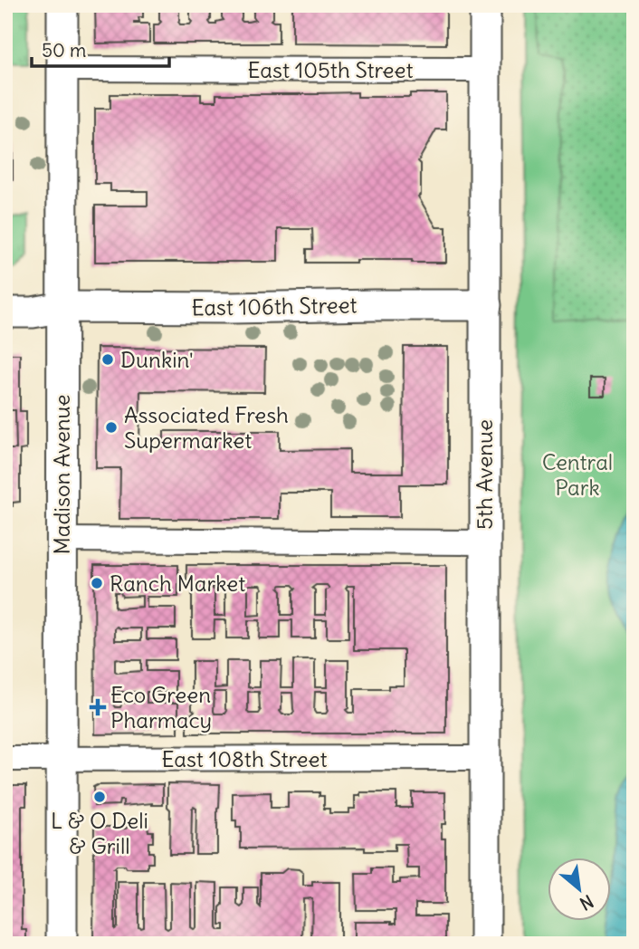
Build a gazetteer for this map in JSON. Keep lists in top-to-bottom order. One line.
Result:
{"streets":{"main road":["East 106th Street","Madison Avenue","5th Avenue"],"street":["East 105th Street","East 108th Street"]},"crossings":[["East 105th Street","Madison Avenue"],["East 105th Street","5th Avenue"],["East 106th Street","Madison Avenue"],["East 106th Street","5th Avenue"],["Madison Avenue","East 108th Street"],["5th Avenue","East 108th Street"]],"parks":["Central Park"],"places":{"other":["Dunkin'","Associated Fresh Supermarket","Ranch Market","L & O Deli & Grill"],"health":["Eco Green Pharmacy"]},"scale_bar":"50 m","north":"bottom right"}
